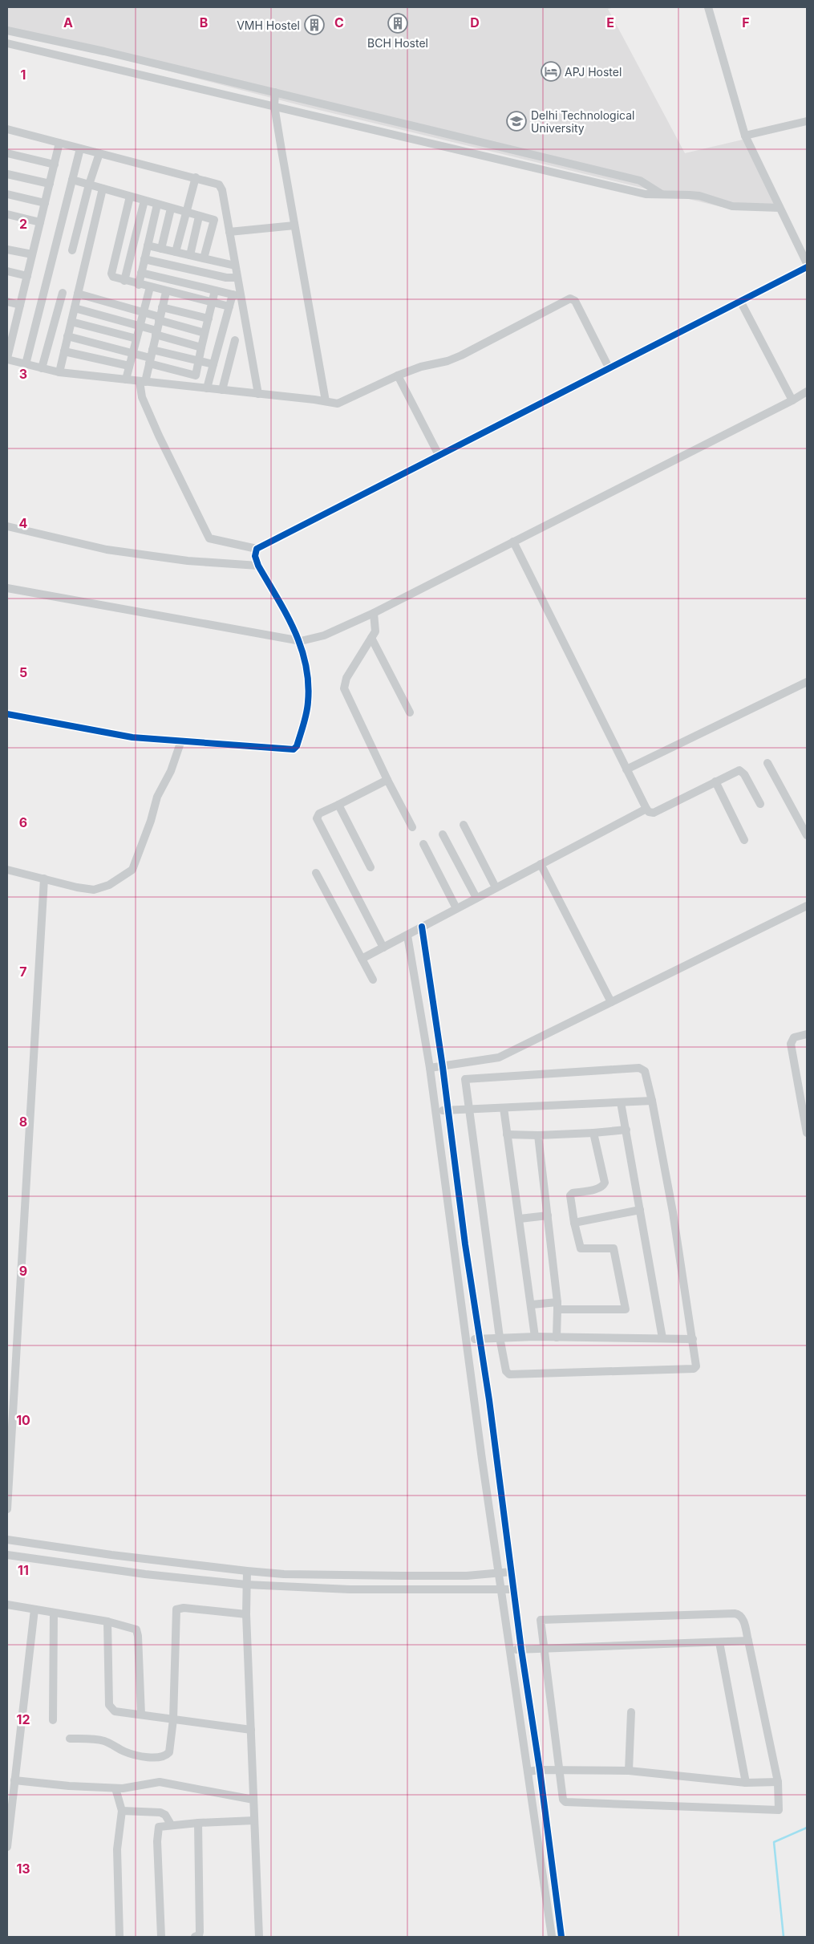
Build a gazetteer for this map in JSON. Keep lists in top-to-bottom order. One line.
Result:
{"places":{"building":["BCH Hostel","VMH Hostel"],"hotel":["APJ Hostel"],"school or university":["Delhi Technological University"]},"grid":{"columns":["A","B","C","D","E","F"],"rows":["1","2","3","4","5","6","7","8","9","10","11","12","13"]}}
